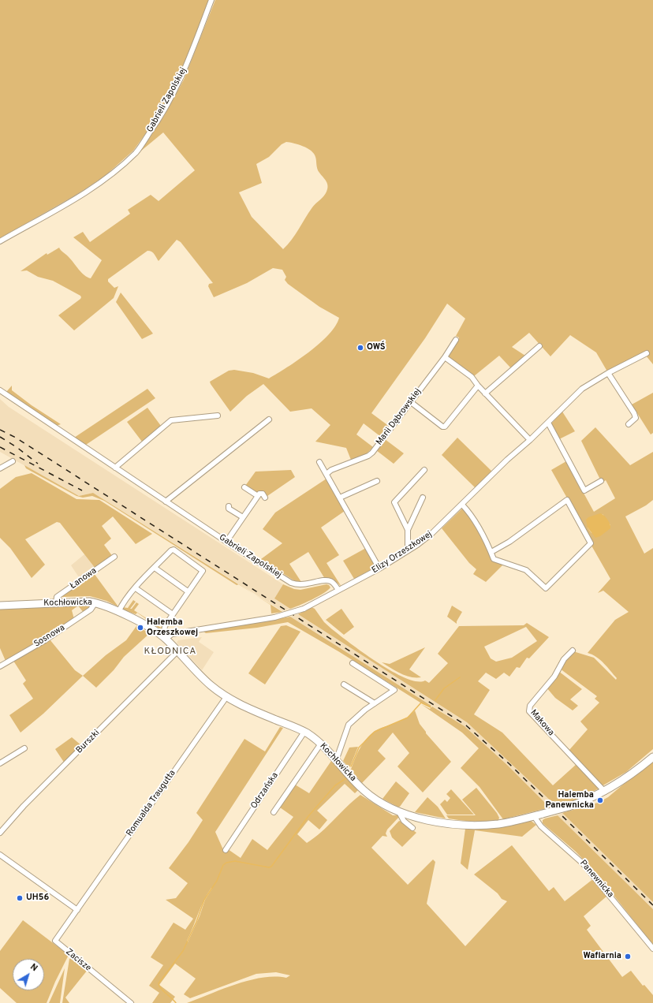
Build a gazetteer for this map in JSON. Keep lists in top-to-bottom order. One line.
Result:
{"streets":{"street":["Gabrieli Zapolskiej","Marii Dąbrowskiej","Elizy Orzeszkowej","Łanowa","Kochłowicka","Sosnowa","Makowa","Burszki","Odrzańska","Romualda Traugutta","Panewnicka","Zacisze"]},"crossings":[["Gabrieli Zapolskiej","Elizy Orzeszkowej"],["Elizy Orzeszkowej","Kochłowicka"],["Łanowa","Kochłowicka"],["Kochłowicka","Sosnowa"],["Kochłowicka","Makowa"],["Kochłowicka","Burszki"],["Kochłowicka","Odrzańska"],["Kochłowicka","Romualda Traugutta"],["Kochłowicka","Panewnicka"],["Romualda Traugutta","Zacisze"]],"districts":["KŁODNICA"],"places":["OWŚ","Halemba Orzeszkowej","Halemba Panewnicka","UH56","Waflarnia"],"north":"top right"}
